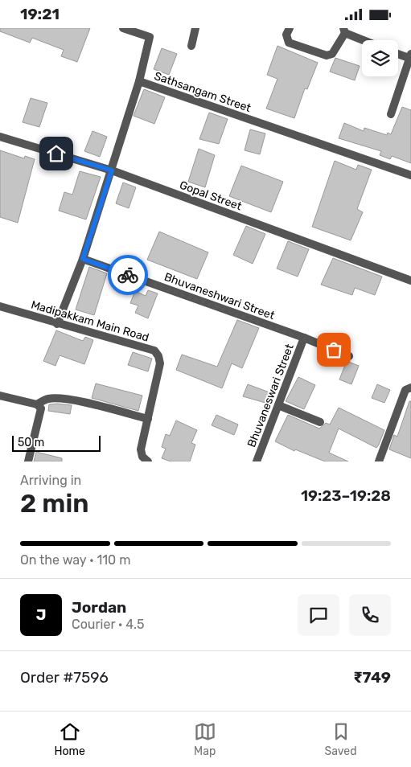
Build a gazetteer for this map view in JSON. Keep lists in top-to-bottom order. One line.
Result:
{"streets":{"street":["Sathsangam Street","Gopal Street","Bhuvaneshwari Street","Madipakkam Main Road","Bhuvaneswari Street"]},"crossings":[["Sathsangam Street","Gopal Street"],["Sathsangam Street","Bhuvaneshwari Street"],["Sathsangam Street","Madipakkam Main Road"],["Bhuvaneshwari Street","Bhuvaneswari Street"]],"scale_bar":"50 m","page":{"status":"19:21","scale":"50 m","heading":["2 min","Arriving in","19:23–19:28"],"panel":["Jordan","Courier · 4.5","Order #7596","₹749"],"bar":"On the way · 110 m","round":"J","tabs":["Home","Map","Saved"]}}
